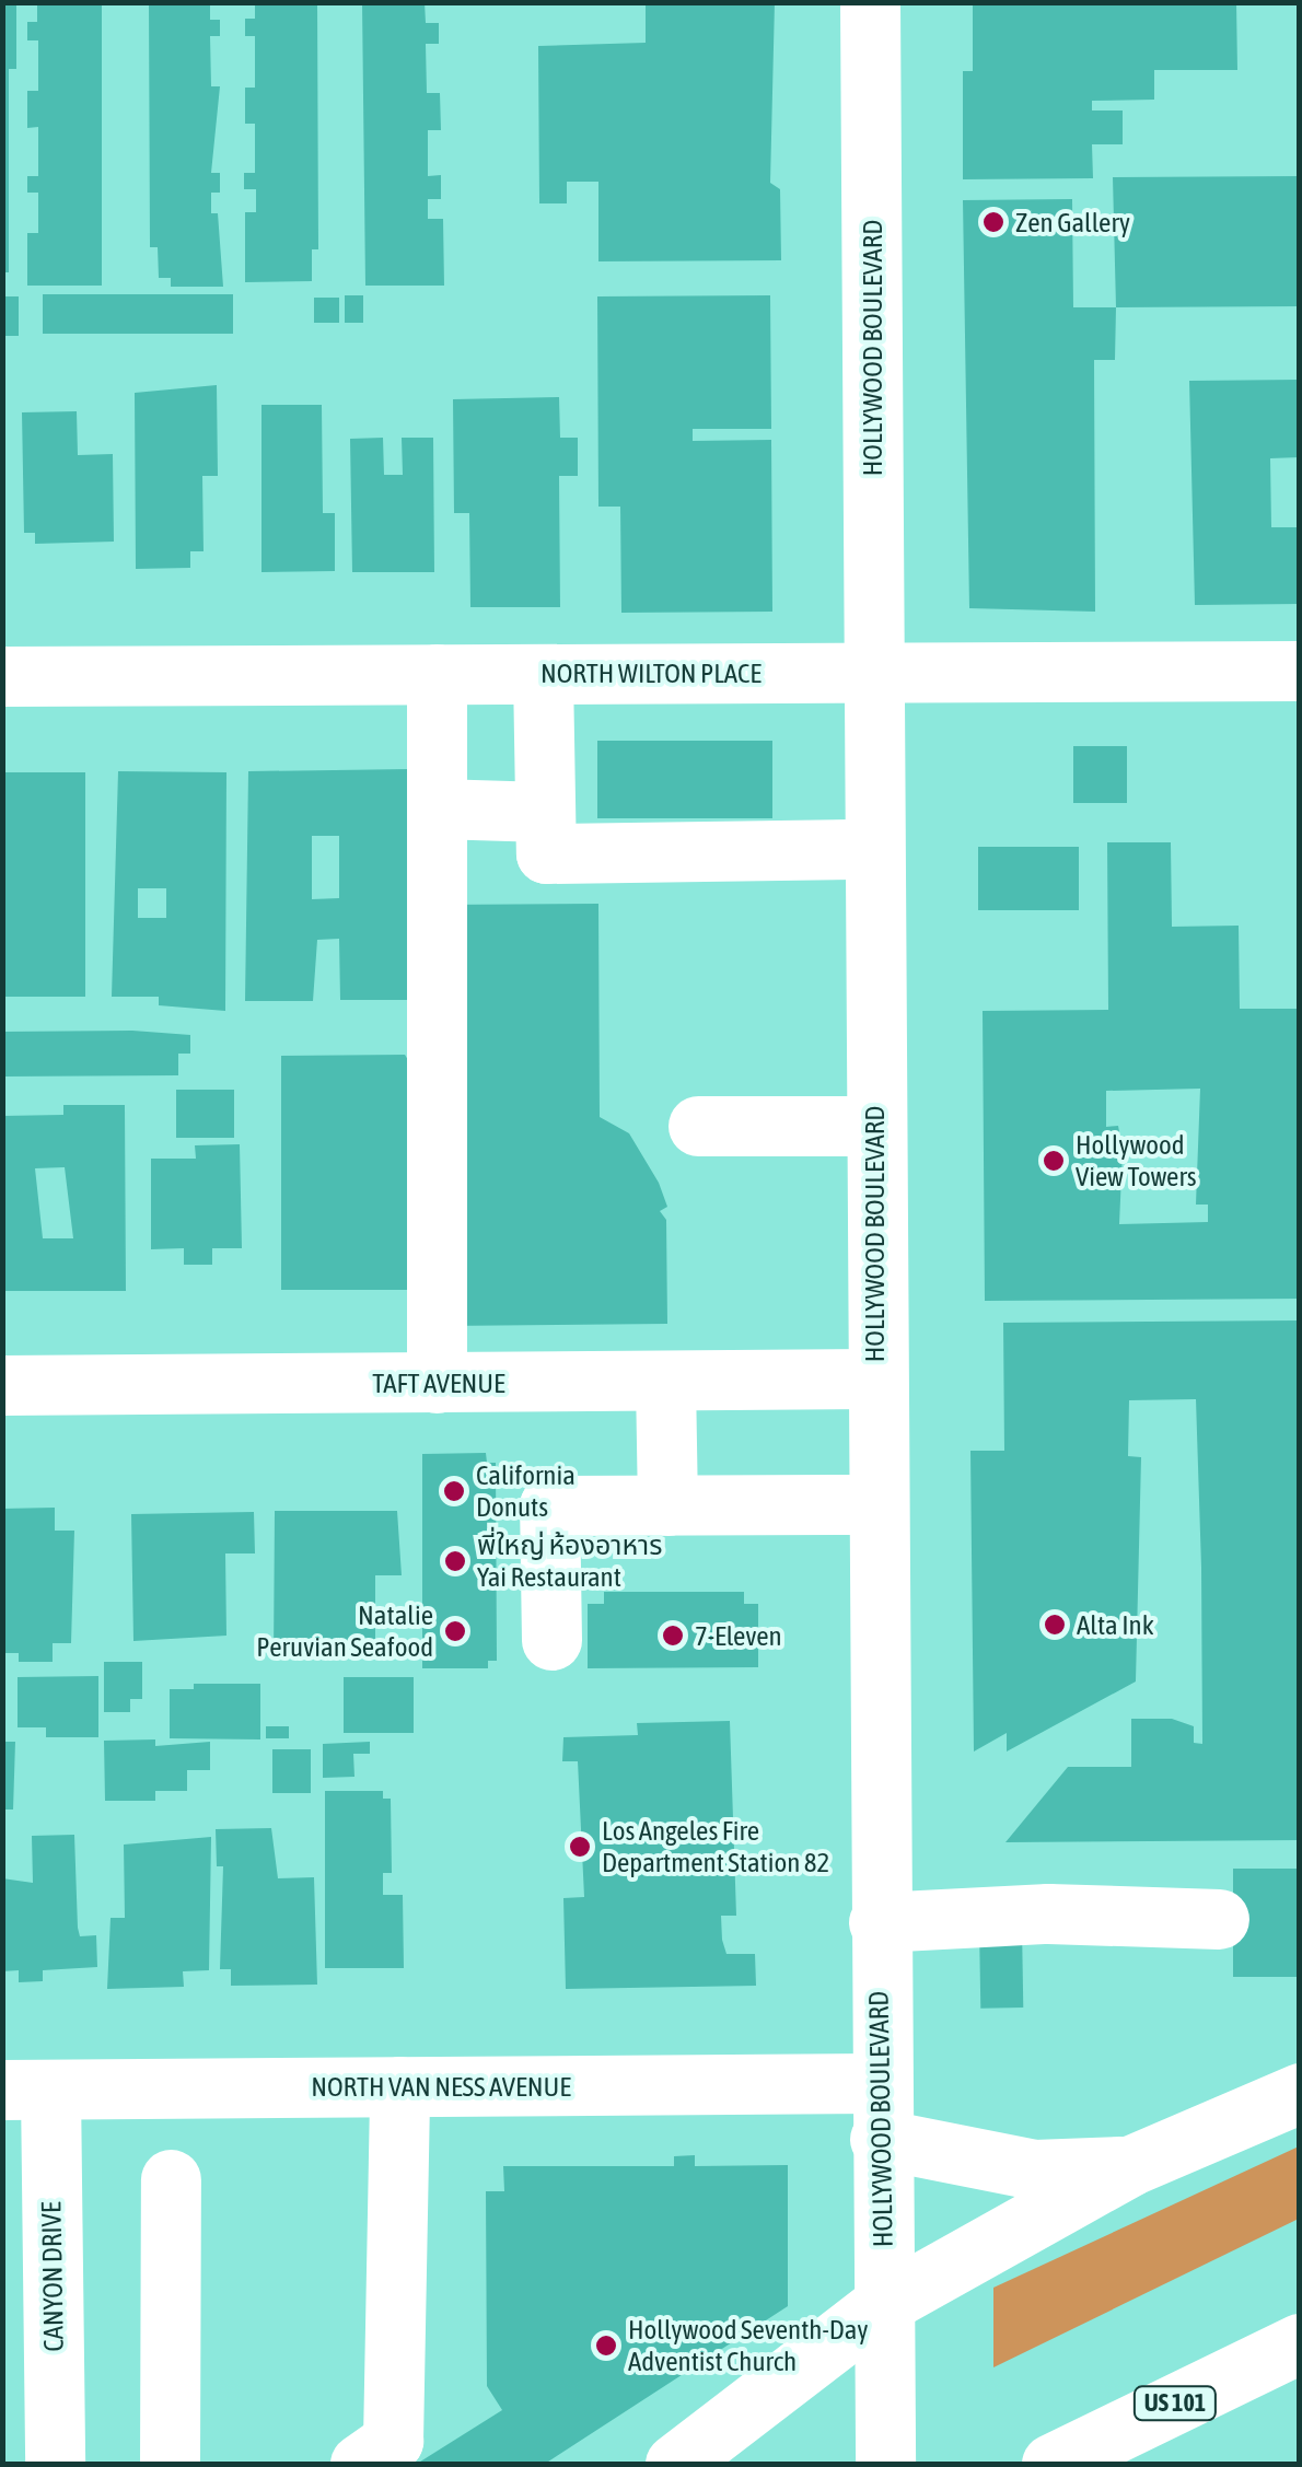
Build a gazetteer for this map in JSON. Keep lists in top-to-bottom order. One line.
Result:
{"streets":{"main road":["HOLLYWOOD BOULEVARD","NORTH WILTON PLACE","TAFT AVENUE","NORTH VAN NESS AVENUE","CANYON DRIVE","US 101"]},"crossings":[["HOLLYWOOD BOULEVARD","NORTH WILTON PLACE"],["HOLLYWOOD BOULEVARD","TAFT AVENUE"],["HOLLYWOOD BOULEVARD","NORTH VAN NESS AVENUE"],["NORTH VAN NESS AVENUE","CANYON DRIVE"]],"places":["Zen Gallery","Hollywood View Towers","California Donuts","พี่ใหญ่ ห้องอาหาร Yai Restaurant","Alta Ink","Natalie Peruvian Seafood","7-Eleven","Los Angeles Fire Department Station 82","Hollywood Seventh-Day Adventist Church"]}
